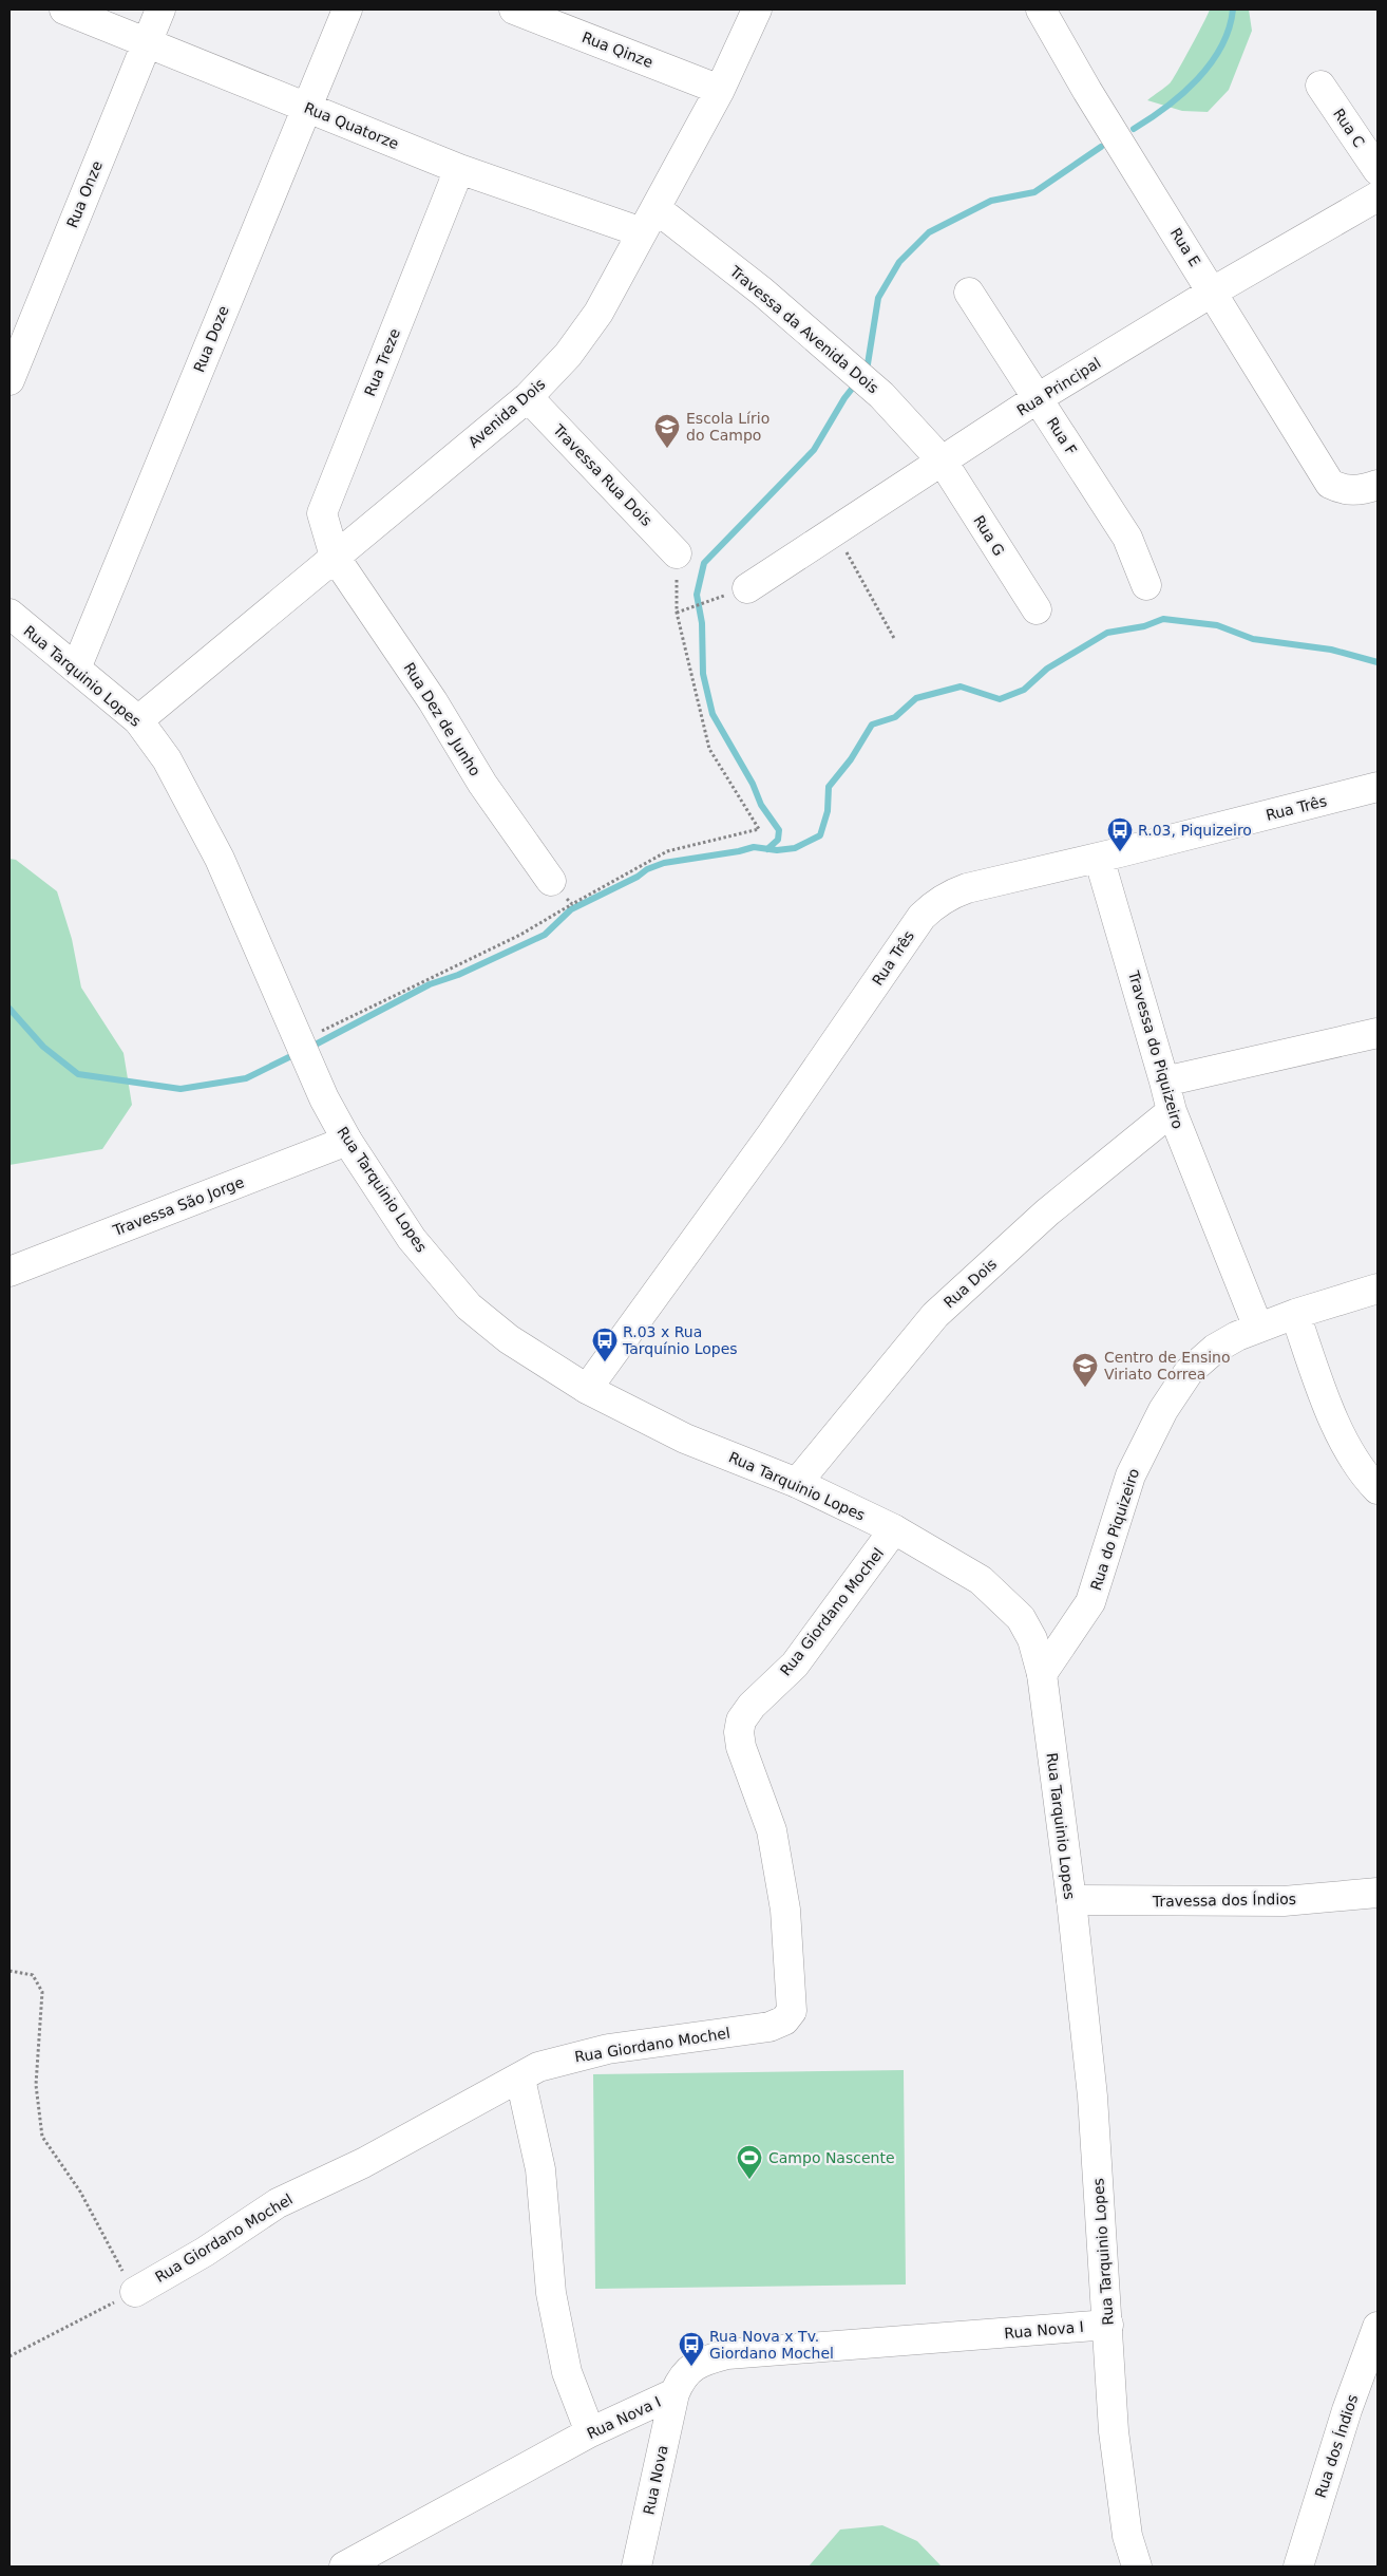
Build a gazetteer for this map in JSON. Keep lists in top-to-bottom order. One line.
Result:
{"streets":{"street":["Rua Qinze","Rua Quatorze","Rua C","Rua Onze","Rua E","Travessa da Avenida Dois","Rua Doze","Rua Treze","Rua Principal","Avenida Dois","Rua F","Travessa Rua Dois","Rua G","Rua Tarquinio Lopes","Rua Dez de Junho","Rua Três","Travessa do Piquizeiro","Travessa São Jorge","Rua Dois","Rua do Piquizeiro","Rua Giordano Mochel","Travessa dos Índios","Rua Nova I","Rua dos Índios","Rua Nova"]},"crossings":[["Rua Qinze","Avenida Dois"],["Rua Quatorze","Rua Onze"],["Rua Quatorze","Rua Doze"],["Rua Quatorze","Rua Treze"],["Rua Quatorze","Avenida Dois"],["Rua E","Rua Principal"],["Travessa da Avenida Dois","Rua Principal"],["Travessa da Avenida Dois","Avenida Dois"],["Travessa da Avenida Dois","Rua G"],["Rua Doze","Rua Tarquinio Lopes"],["Rua Treze","Avenida Dois"],["Rua Treze","Rua Dez de Junho"],["Rua Principal","Rua F"],["Rua Principal","Rua G"],["Avenida Dois","Travessa Rua Dois"],["Avenida Dois","Rua Tarquinio Lopes"],["Avenida Dois","Rua Dez de Junho"],["Rua Tarquinio Lopes","Rua Três"],["Rua Tarquinio Lopes","Travessa São Jorge"],["Rua Tarquinio Lopes","Rua Dois"],["Rua Tarquinio Lopes","Rua do Piquizeiro"],["Rua Tarquinio Lopes","Rua Giordano Mochel"],["Rua Tarquinio Lopes","Travessa dos Índios"],["Rua Tarquinio Lopes","Rua Nova I"],["Rua Três","Travessa do Piquizeiro"],["Travessa do Piquizeiro","Rua Dois"],["Travessa do Piquizeiro","Rua do Piquizeiro"],["Rua Nova I","Rua Nova"]],"places":{"school or university":["Escola Lírio do Campo","Centro de Ensino Viriato Correa"],"bus stop":["R.03, Piquizeiro","R.03 x Rua Tarquínio Lopes","Rua Nova x Tv. Giordano Mochel"],"sports":["Campo Nascente"]}}
